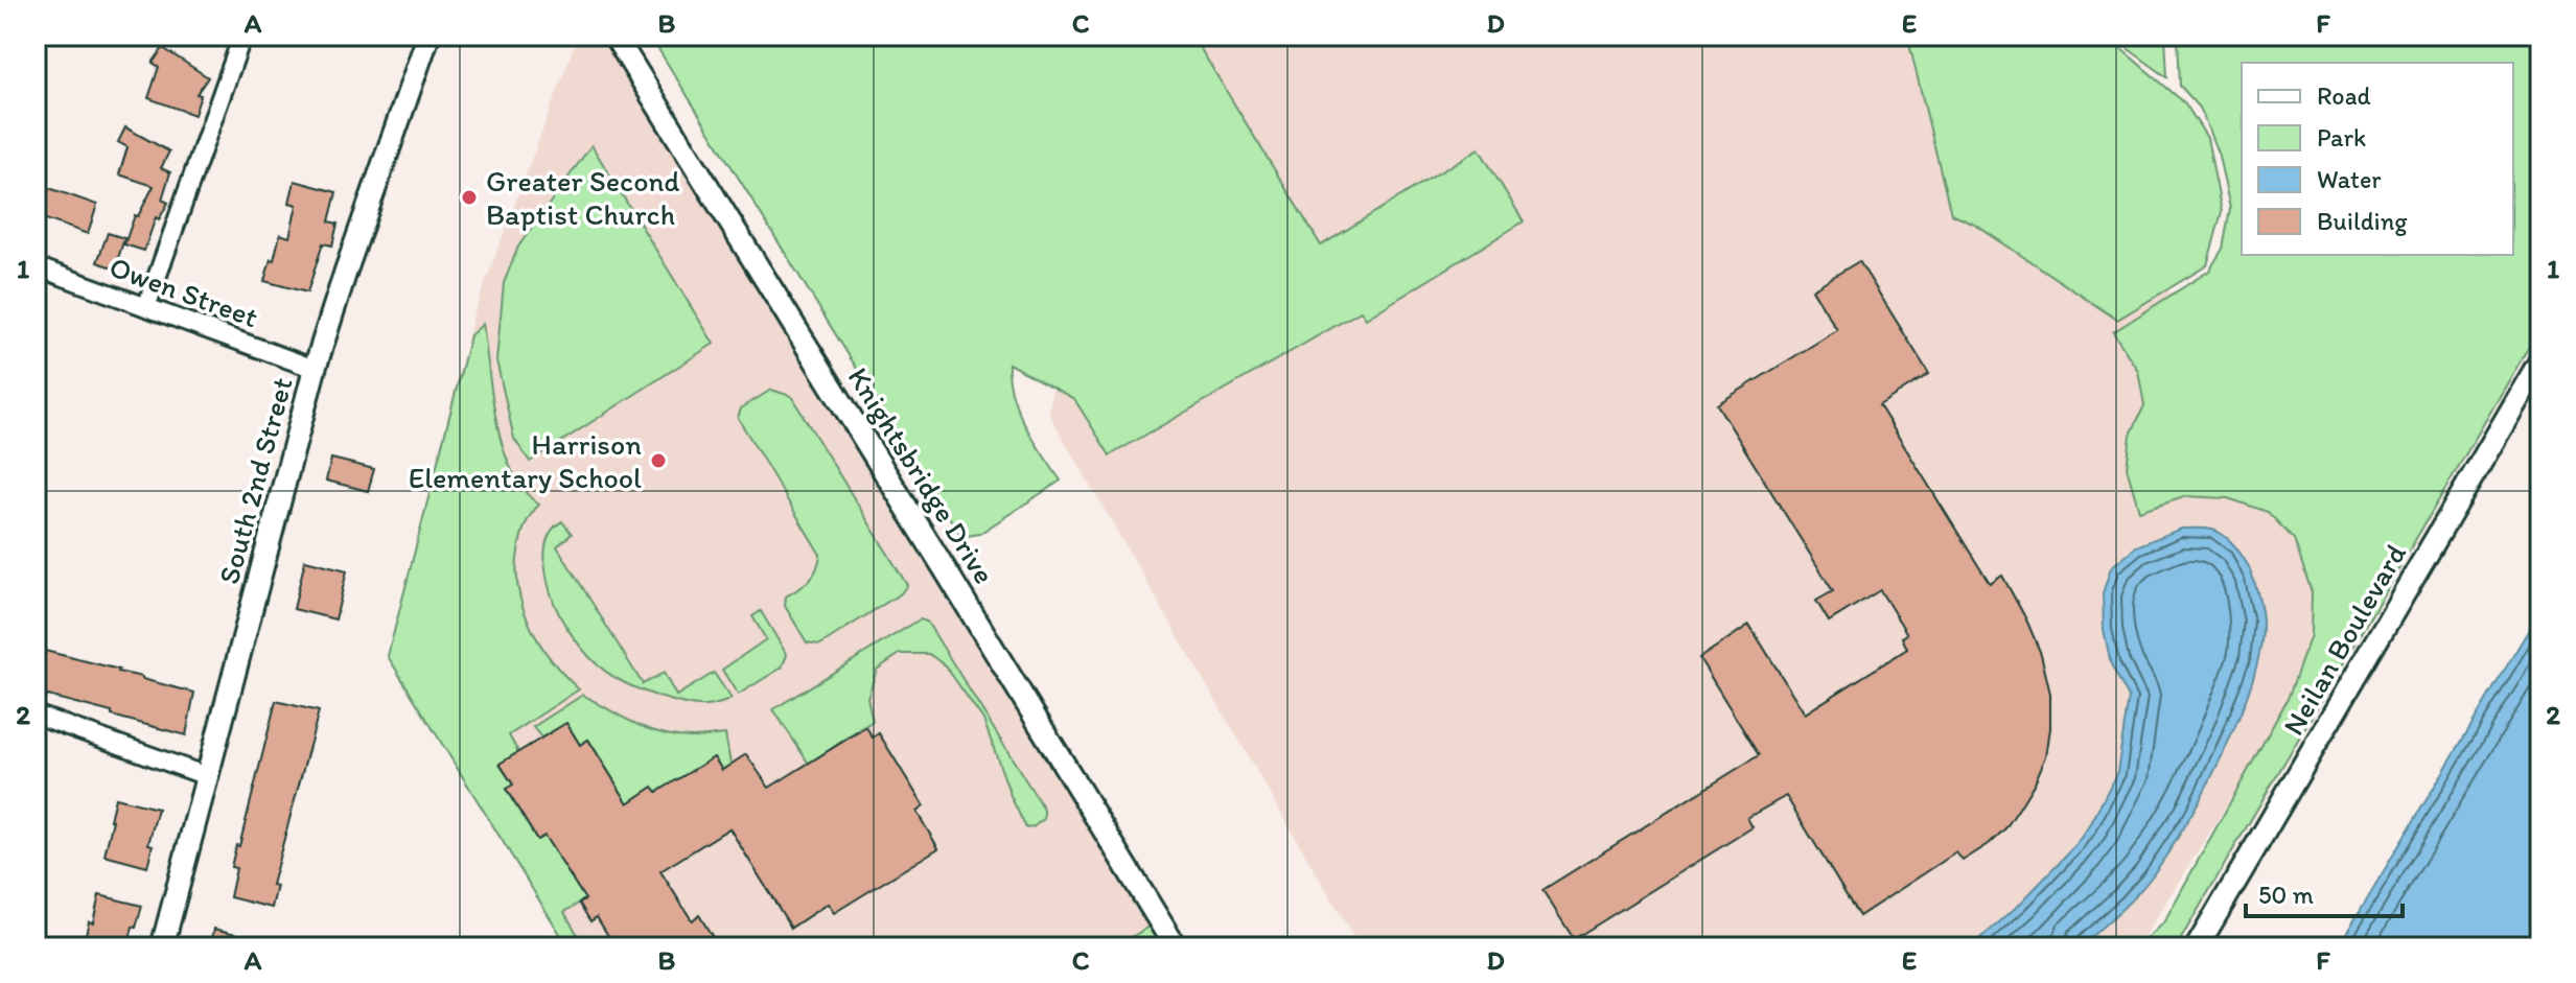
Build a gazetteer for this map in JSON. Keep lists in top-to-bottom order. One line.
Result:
{"streets":{"street":["Owen Street","Knightsbridge Drive","South 2nd Street","Neilan Boulevard"]},"crossings":[["Owen Street","South 2nd Street"]],"places":["Greater Second Baptist Church","Harrison Elementary School"],"legend":["Road","Park","Water","Building"],"scale_bar":"50 m","grid":{"columns":["A","B","C","D","E","F"],"rows":["1","2"]}}
